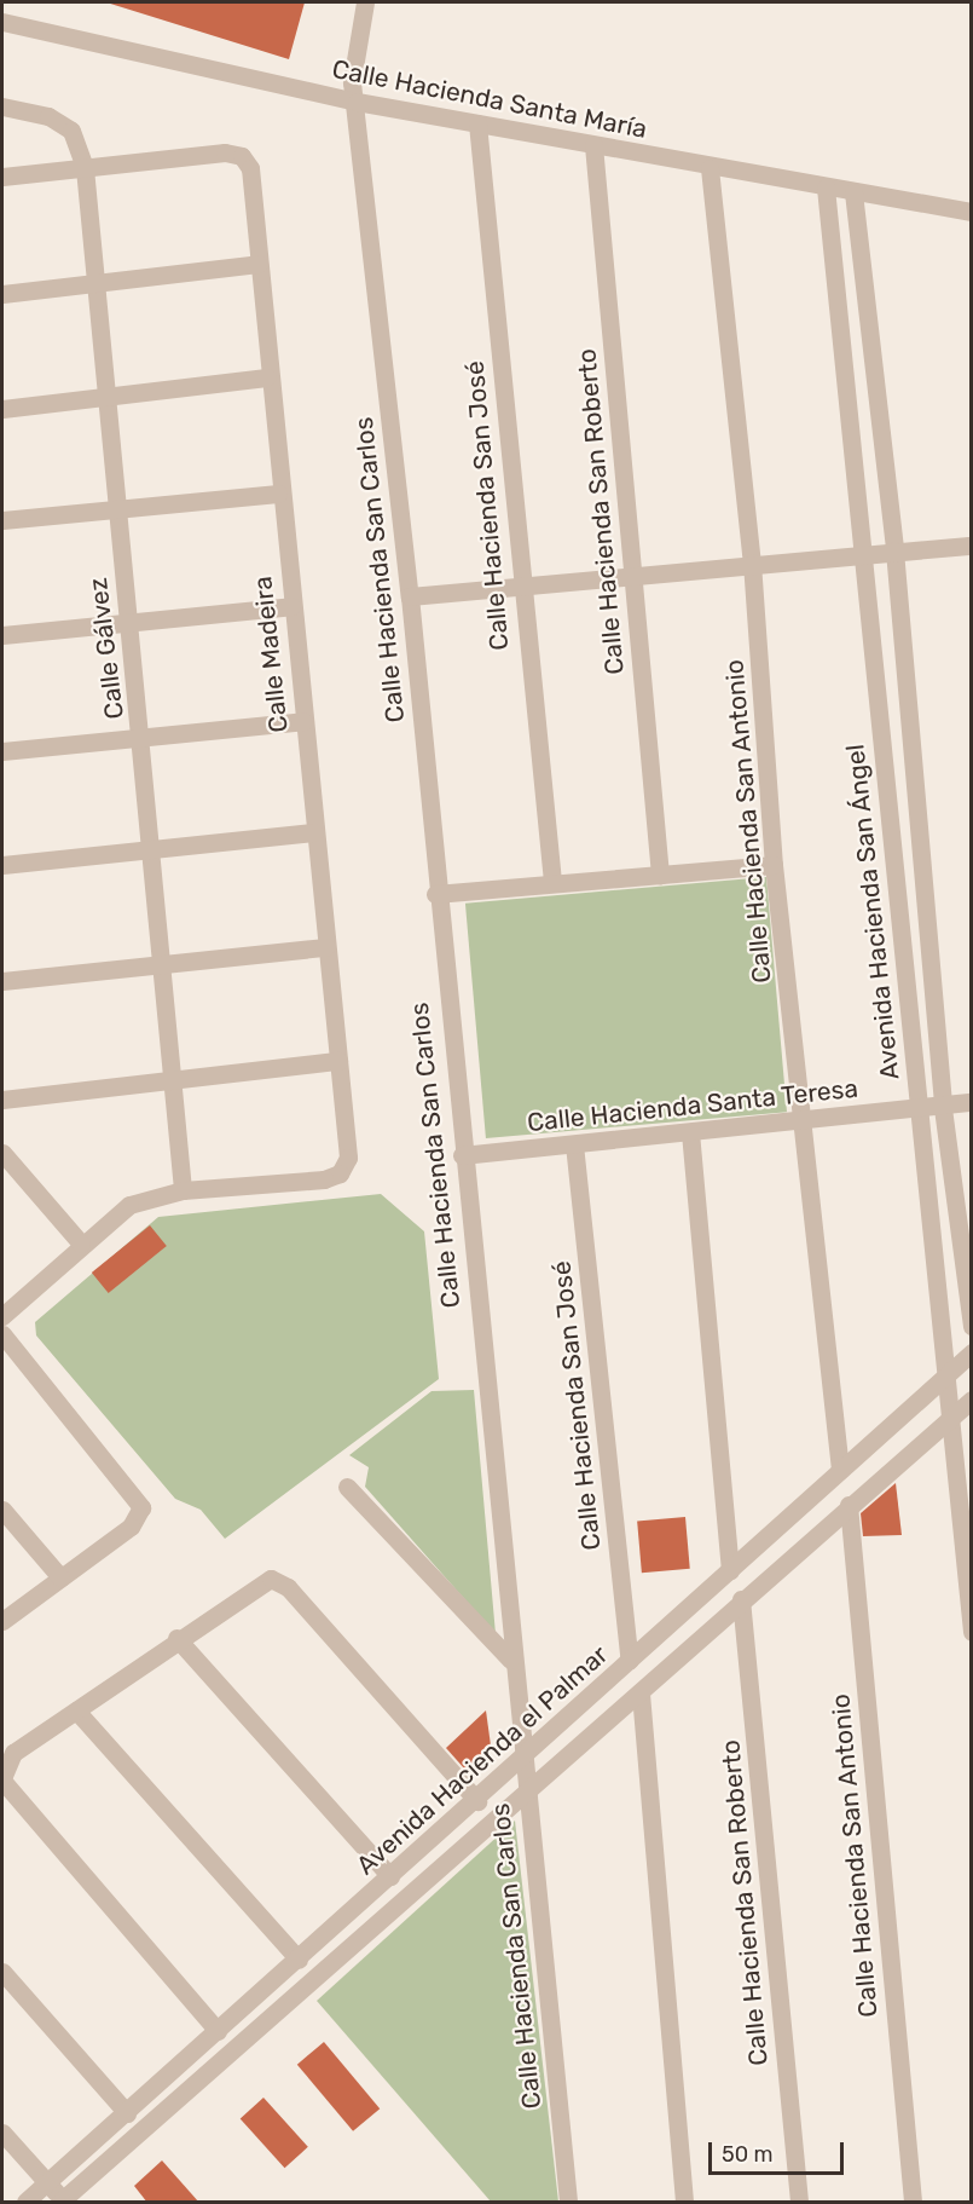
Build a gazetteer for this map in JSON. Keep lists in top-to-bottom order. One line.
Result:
{"streets":{"street":["Calle Hacienda Santa María","Calle Hacienda San José","Calle Hacienda San Roberto","Calle Hacienda San Carlos","Calle Gálvez","Calle Madeira","Calle Hacienda San Antonio","Avenida Hacienda San Ángel","Calle Hacienda Santa Teresa","Avenida Hacienda el Palmar"]},"crossings":[["Calle Hacienda Santa María","Calle Hacienda San José"],["Calle Hacienda Santa María","Calle Hacienda San Roberto"],["Calle Hacienda Santa María","Calle Hacienda San Carlos"],["Calle Hacienda Santa María","Calle Hacienda San Antonio"],["Calle Hacienda Santa María","Avenida Hacienda San Ángel"],["Calle Hacienda San José","Calle Hacienda Santa Teresa"],["Calle Hacienda San José","Avenida Hacienda el Palmar"],["Calle Hacienda San Roberto","Avenida Hacienda el Palmar"],["Calle Hacienda San Carlos","Calle Hacienda Santa Teresa"],["Calle Hacienda San Carlos","Avenida Hacienda el Palmar"],["Calle Gálvez","Calle Madeira"],["Calle Hacienda San Antonio","Calle Hacienda Santa Teresa"],["Calle Hacienda San Antonio","Avenida Hacienda el Palmar"],["Avenida Hacienda San Ángel","Calle Hacienda Santa Teresa"],["Avenida Hacienda San Ángel","Avenida Hacienda el Palmar"]],"scale_bar":"50 m"}
